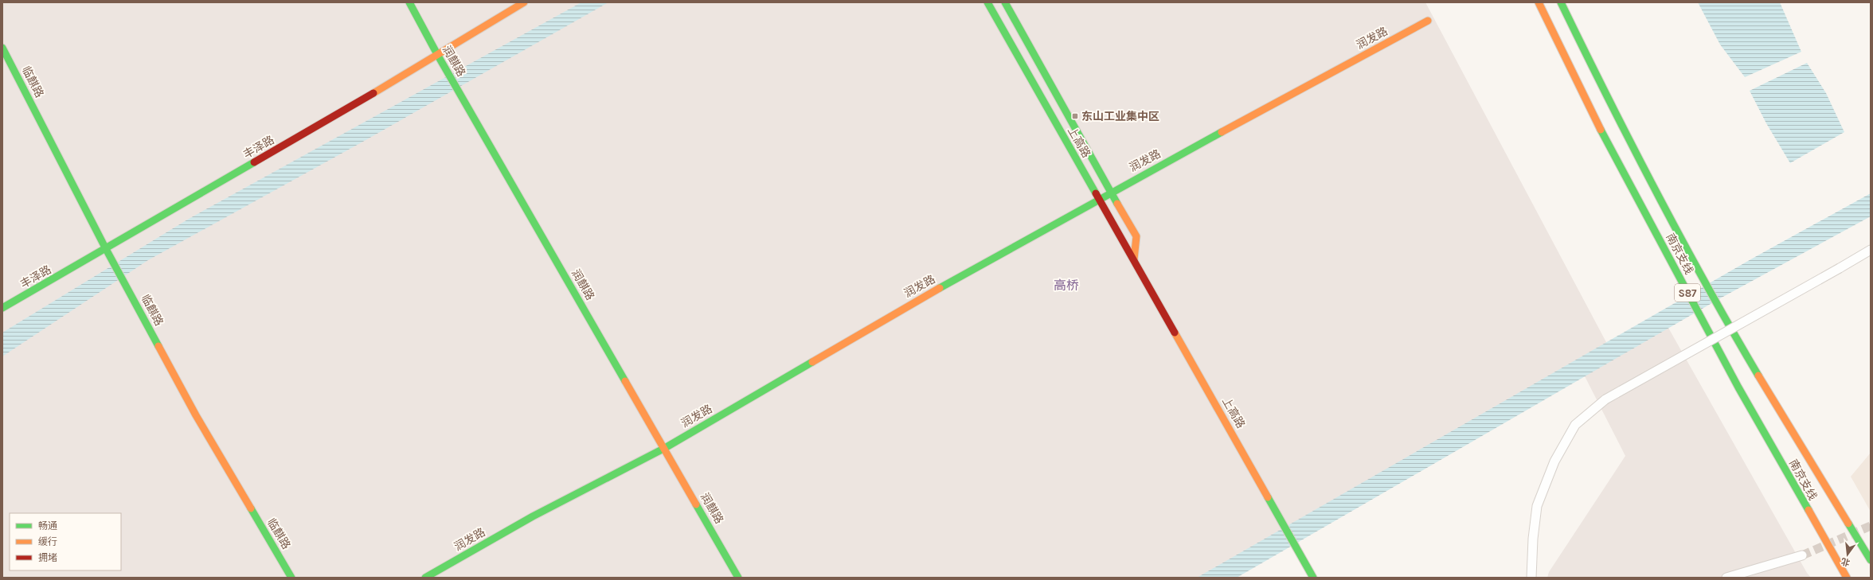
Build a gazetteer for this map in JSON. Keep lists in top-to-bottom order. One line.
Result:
{"streets":{"main road":["润发路","润麒路","临麒路","上高路","丰泽路","南京支线","S87"]},"crossings":[["润发路","润麒路"],["润发路","上高路"],["润麒路","丰泽路"],["临麒路","丰泽路"]],"districts":["高桥"],"places":{"transit":["东山工业集中区"]},"legend":["畅通","缓行","拥堵"],"north":"bottom"}
